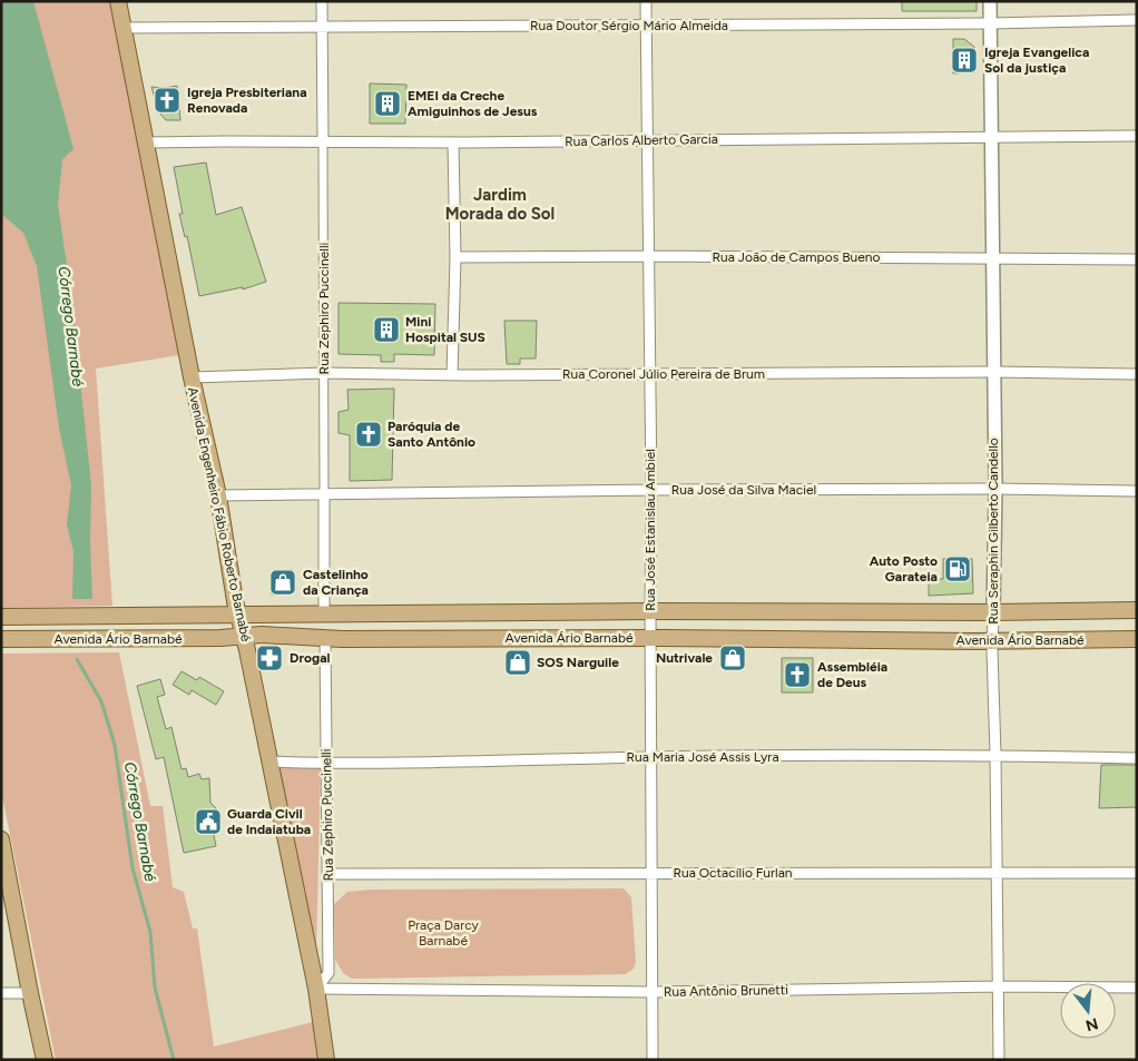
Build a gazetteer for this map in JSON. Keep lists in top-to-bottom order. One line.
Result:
{"streets":{"main road":["Avenida Engenheiro Fábio Roberto Barnabé","Avenida Ário Barnabé"],"street":["Rua Doutor Sérgio Mário Almeida","Rua Carlos Alberto Garcia","Rua João de Campos Bueno","Rua Zephiro Puccinelli","Rua Coronel Júlio Pereira de Brum","Rua José da Silva Maciel","Rua José Estanislau Ambiel","Rua Seraphin Gilberto Candello","Rua Maria José Assis Lyra","Rua Octacílio Furlan","Rua Antônio Brunetti"]},"crossings":[["Rua Doutor Sérgio Mário Almeida","Rua Zephiro Puccinelli"],["Rua Doutor Sérgio Mário Almeida","Avenida Engenheiro Fábio Roberto Barnabé"],["Rua Doutor Sérgio Mário Almeida","Rua José Estanislau Ambiel"],["Rua Doutor Sérgio Mário Almeida","Rua Seraphin Gilberto Candello"],["Rua Carlos Alberto Garcia","Rua Zephiro Puccinelli"],["Rua Carlos Alberto Garcia","Avenida Engenheiro Fábio Roberto Barnabé"],["Rua Carlos Alberto Garcia","Rua José Estanislau Ambiel"],["Rua Carlos Alberto Garcia","Rua Seraphin Gilberto Candello"],["Rua João de Campos Bueno","Rua José Estanislau Ambiel"],["Rua João de Campos Bueno","Rua Seraphin Gilberto Candello"],["Rua Zephiro Puccinelli","Rua Coronel Júlio Pereira de Brum"],["Rua Zephiro Puccinelli","Rua José da Silva Maciel"],["Rua Zephiro Puccinelli","Avenida Engenheiro Fábio Roberto Barnabé"],["Rua Zephiro Puccinelli","Avenida Ário Barnabé"],["Rua Zephiro Puccinelli","Rua Maria José Assis Lyra"],["Rua Zephiro Puccinelli","Rua Octacílio Furlan"],["Rua Zephiro Puccinelli","Rua Antônio Brunetti"],["Rua Coronel Júlio Pereira de Brum","Avenida Engenheiro Fábio Roberto Barnabé"],["Rua Coronel Júlio Pereira de Brum","Rua José Estanislau Ambiel"],["Rua Coronel Júlio Pereira de Brum","Rua Seraphin Gilberto Candello"],["Rua José da Silva Maciel","Avenida Engenheiro Fábio Roberto Barnabé"],["Rua José da Silva Maciel","Rua José Estanislau Ambiel"],["Rua José da Silva Maciel","Rua Seraphin Gilberto Candello"],["Avenida Engenheiro Fábio Roberto Barnabé","Avenida Ário Barnabé"],["Avenida Engenheiro Fábio Roberto Barnabé","Rua Maria José Assis Lyra"],["Avenida Engenheiro Fábio Roberto Barnabé","Rua Antônio Brunetti"],["Rua José Estanislau Ambiel","Avenida Ário Barnabé"],["Rua José Estanislau Ambiel","Rua Maria José Assis Lyra"],["Rua José Estanislau Ambiel","Rua Octacílio Furlan"],["Rua José Estanislau Ambiel","Rua Antônio Brunetti"],["Rua Seraphin Gilberto Candello","Avenida Ário Barnabé"],["Rua Seraphin Gilberto Candello","Rua Maria José Assis Lyra"],["Rua Seraphin Gilberto Candello","Rua Octacílio Furlan"],["Rua Seraphin Gilberto Candello","Rua Antônio Brunetti"]],"districts":["Jardim Morada do Sol"],"water":["Córrego Barnabé"],"parks":["Praça Darcy Barnabé"],"places":{"building":["Igreja Evangelica Sol da justiça","EMEI da Creche Amiguinhos de Jesus","Mini Hospital SUS"],"church":["Igreja Presbiteriana Renovada","Paróquia de Santo Antônio","Assembléia de Deus"],"fuel station":["Auto Posto Garateia"],"shop":["Castelinho da Criança","Nutrivale","SOS Narguile"],"pharmacy":["Drogal"],"public building":["Guarda Civil de Indaiatuba"]},"north":"bottom"}
